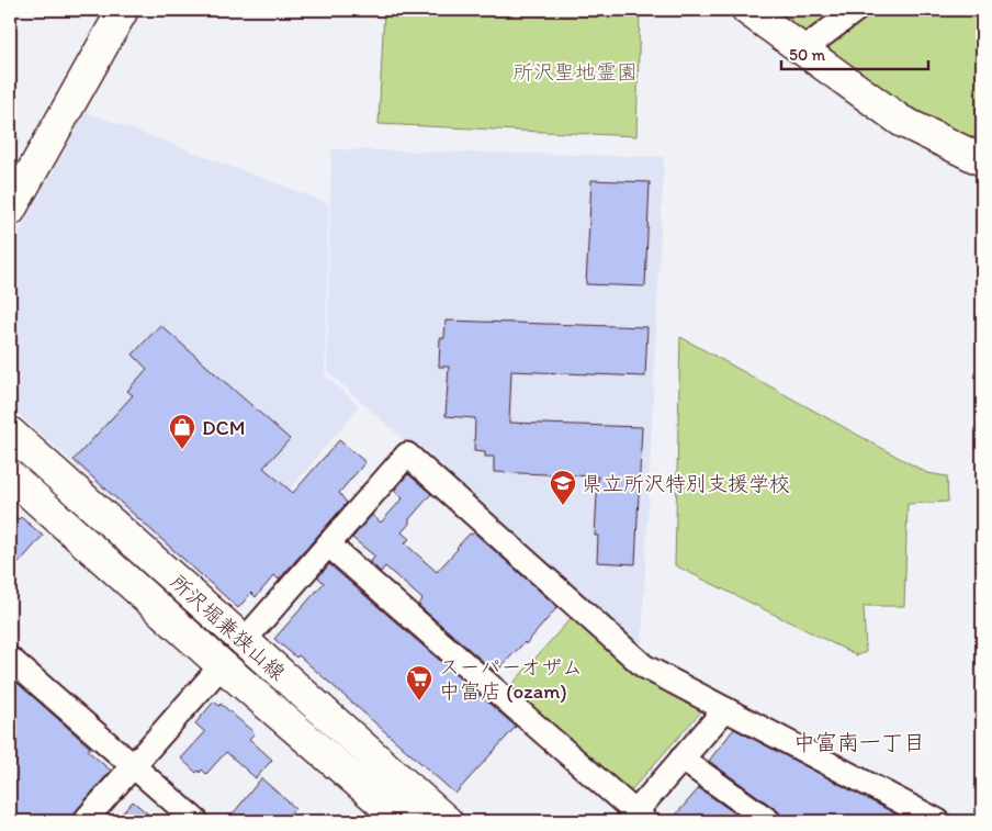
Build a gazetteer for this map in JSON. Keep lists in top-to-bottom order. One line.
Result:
{"streets":{"main road":["所沢堀兼狭山線"]},"districts":["中富南一丁目"],"parks":["所沢聖地霊園"],"places":{"shop":["DCM"],"school or university":["県立所沢特別支援学校"],"supermarket":["スーパーオザム 中富店 (ozam)"]},"scale_bar":"50 m"}
